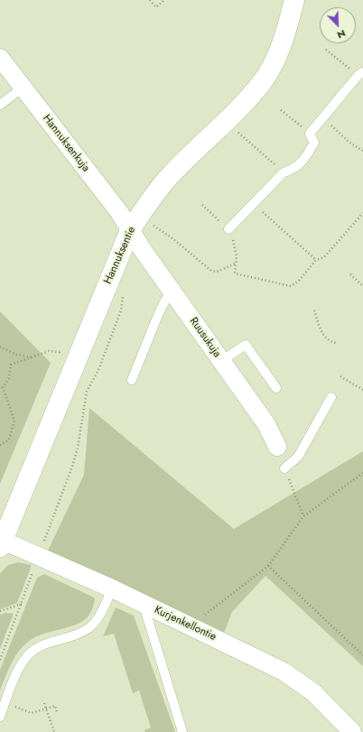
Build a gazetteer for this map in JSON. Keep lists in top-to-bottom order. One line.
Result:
{"streets":{"street":["Hannuksenkuja","Hannuksentie","Ruusukuja","Kurjenkellontie"]},"crossings":[["Hannuksenkuja","Hannuksentie"],["Hannuksenkuja","Ruusukuja"],["Hannuksentie","Ruusukuja"],["Hannuksentie","Kurjenkellontie"]],"north":"bottom right"}
